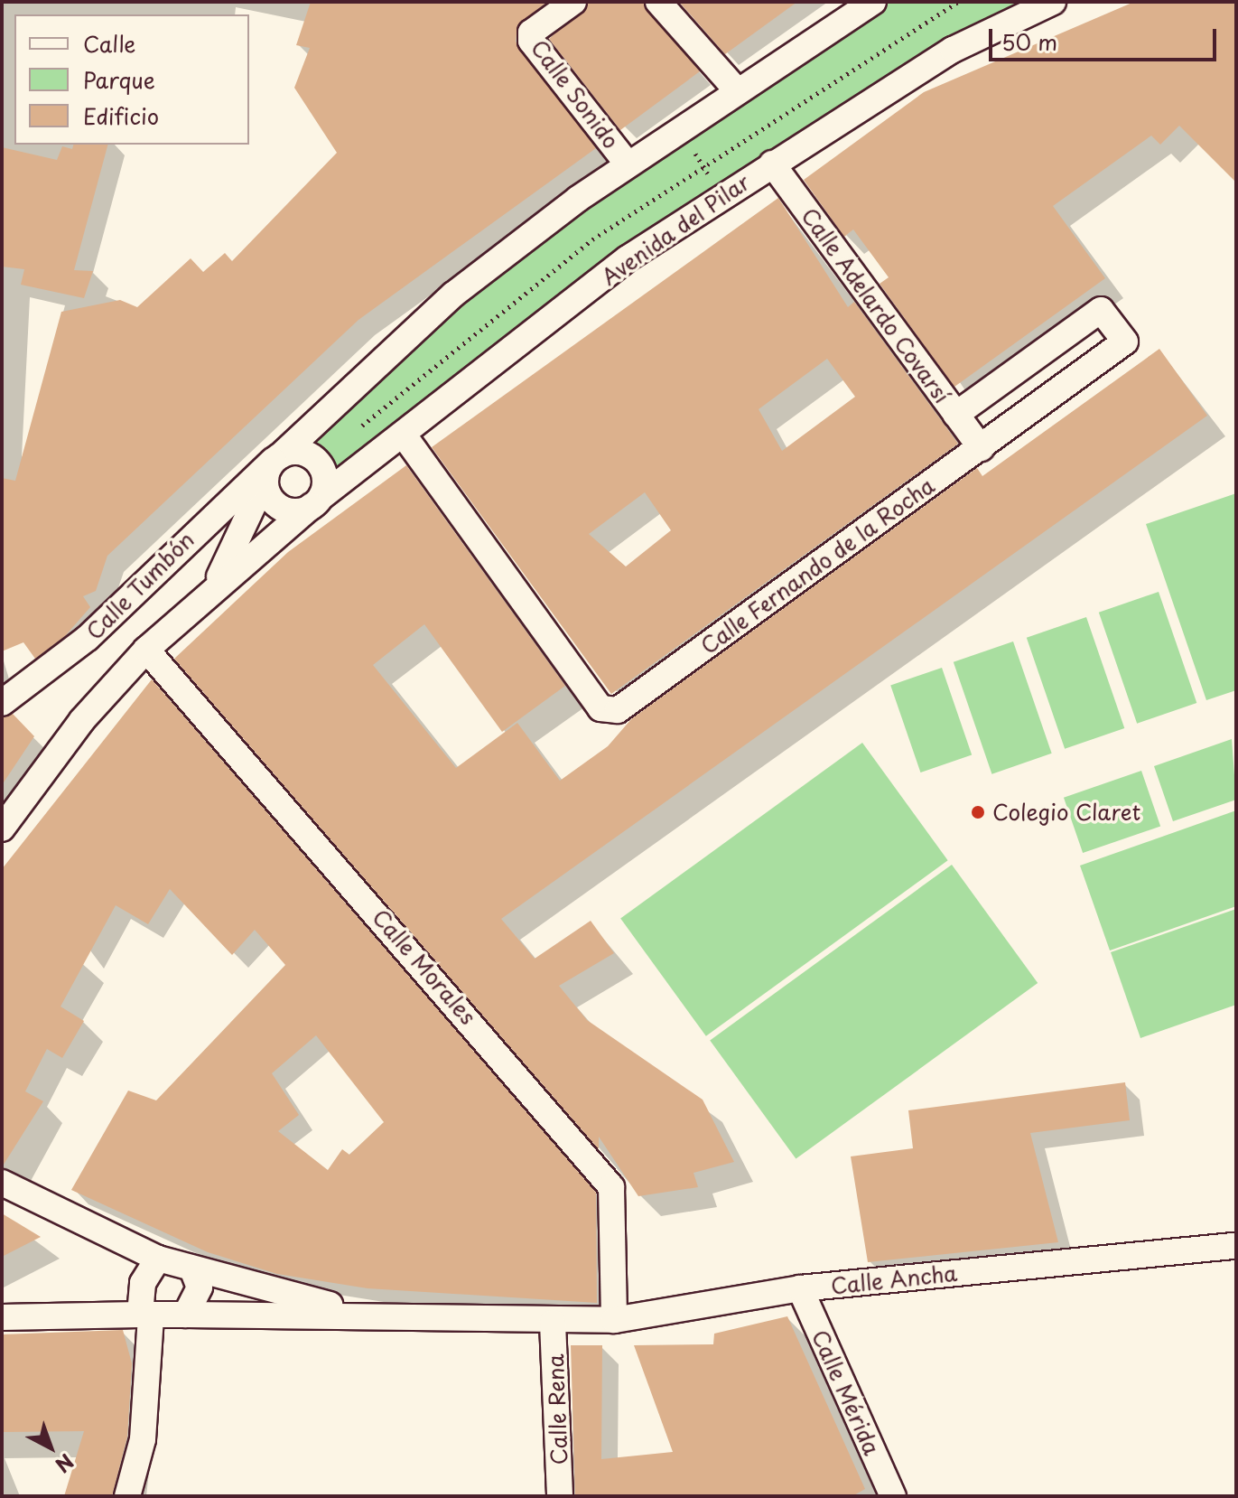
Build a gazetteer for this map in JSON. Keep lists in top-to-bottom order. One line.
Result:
{"streets":{"street":["Calle Sonido","Avenida del Pilar","Calle Adelardo Covarsí","Calle Fernando de la Rocha","Calle Tumbón","Calle Morales","Calle Ancha","Calle Mérida","Calle Rena"]},"crossings":[["Calle Sonido","Avenida del Pilar"],["Avenida del Pilar","Calle Adelardo Covarsí"],["Avenida del Pilar","Calle Fernando de la Rocha"],["Avenida del Pilar","Calle Tumbón"],["Avenida del Pilar","Calle Morales"],["Calle Adelardo Covarsí","Calle Fernando de la Rocha"],["Calle Morales","Calle Ancha"],["Calle Ancha","Calle Mérida"],["Calle Ancha","Calle Rena"]],"places":["Colegio Claret"],"legend":["Calle","Parque","Edificio"],"scale_bar":"50 m","north":"bottom right"}
